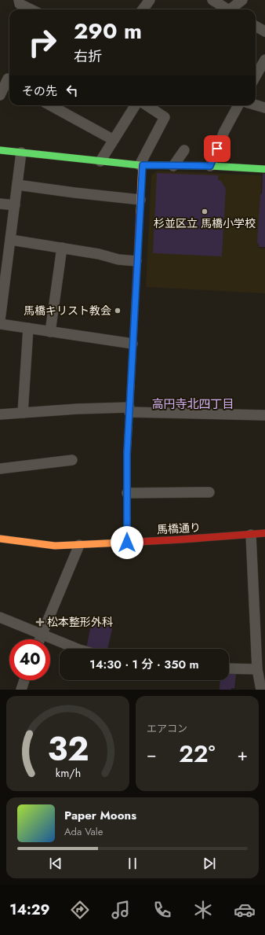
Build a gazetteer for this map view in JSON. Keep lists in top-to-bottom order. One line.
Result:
{"streets":{"street":["馬橋通り"]},"districts":["高円寺北四丁目"],"places":{"other":["杉並区立 馬橋小学校","馬橋キリスト教会"],"health":["松本整形外科"]},"page":{"turn":["290 m","右折"],"then":"その先","limit":"40","trip":"14:30 · 1 分 · 350 m","tile":"エアコン","heat":["−","22°","+"],"song":["Paper Moons","Ada Vale"],"tabs":"14:29","gauge":["32","km/h"]}}
